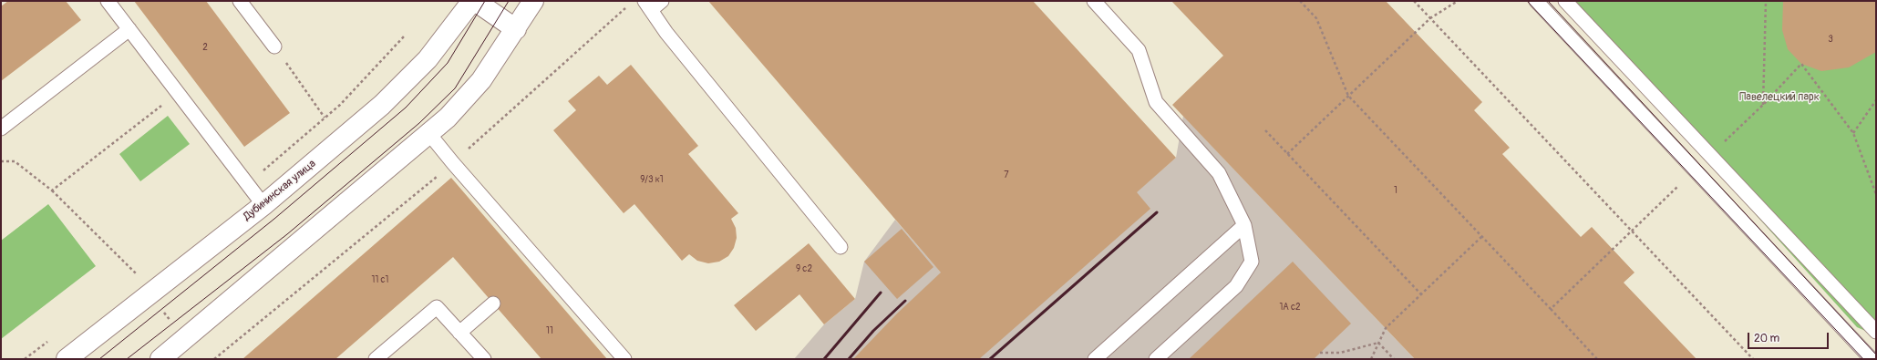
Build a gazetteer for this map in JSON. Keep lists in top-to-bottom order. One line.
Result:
{"streets":{"main road":["Дубининская улица"]},"parks":["Павелецкий парк"],"house_numbers":["3","2","7","9/3 к1","1","9 c2","11 с1","1A c2","11"],"scale_bar":"20 m"}
